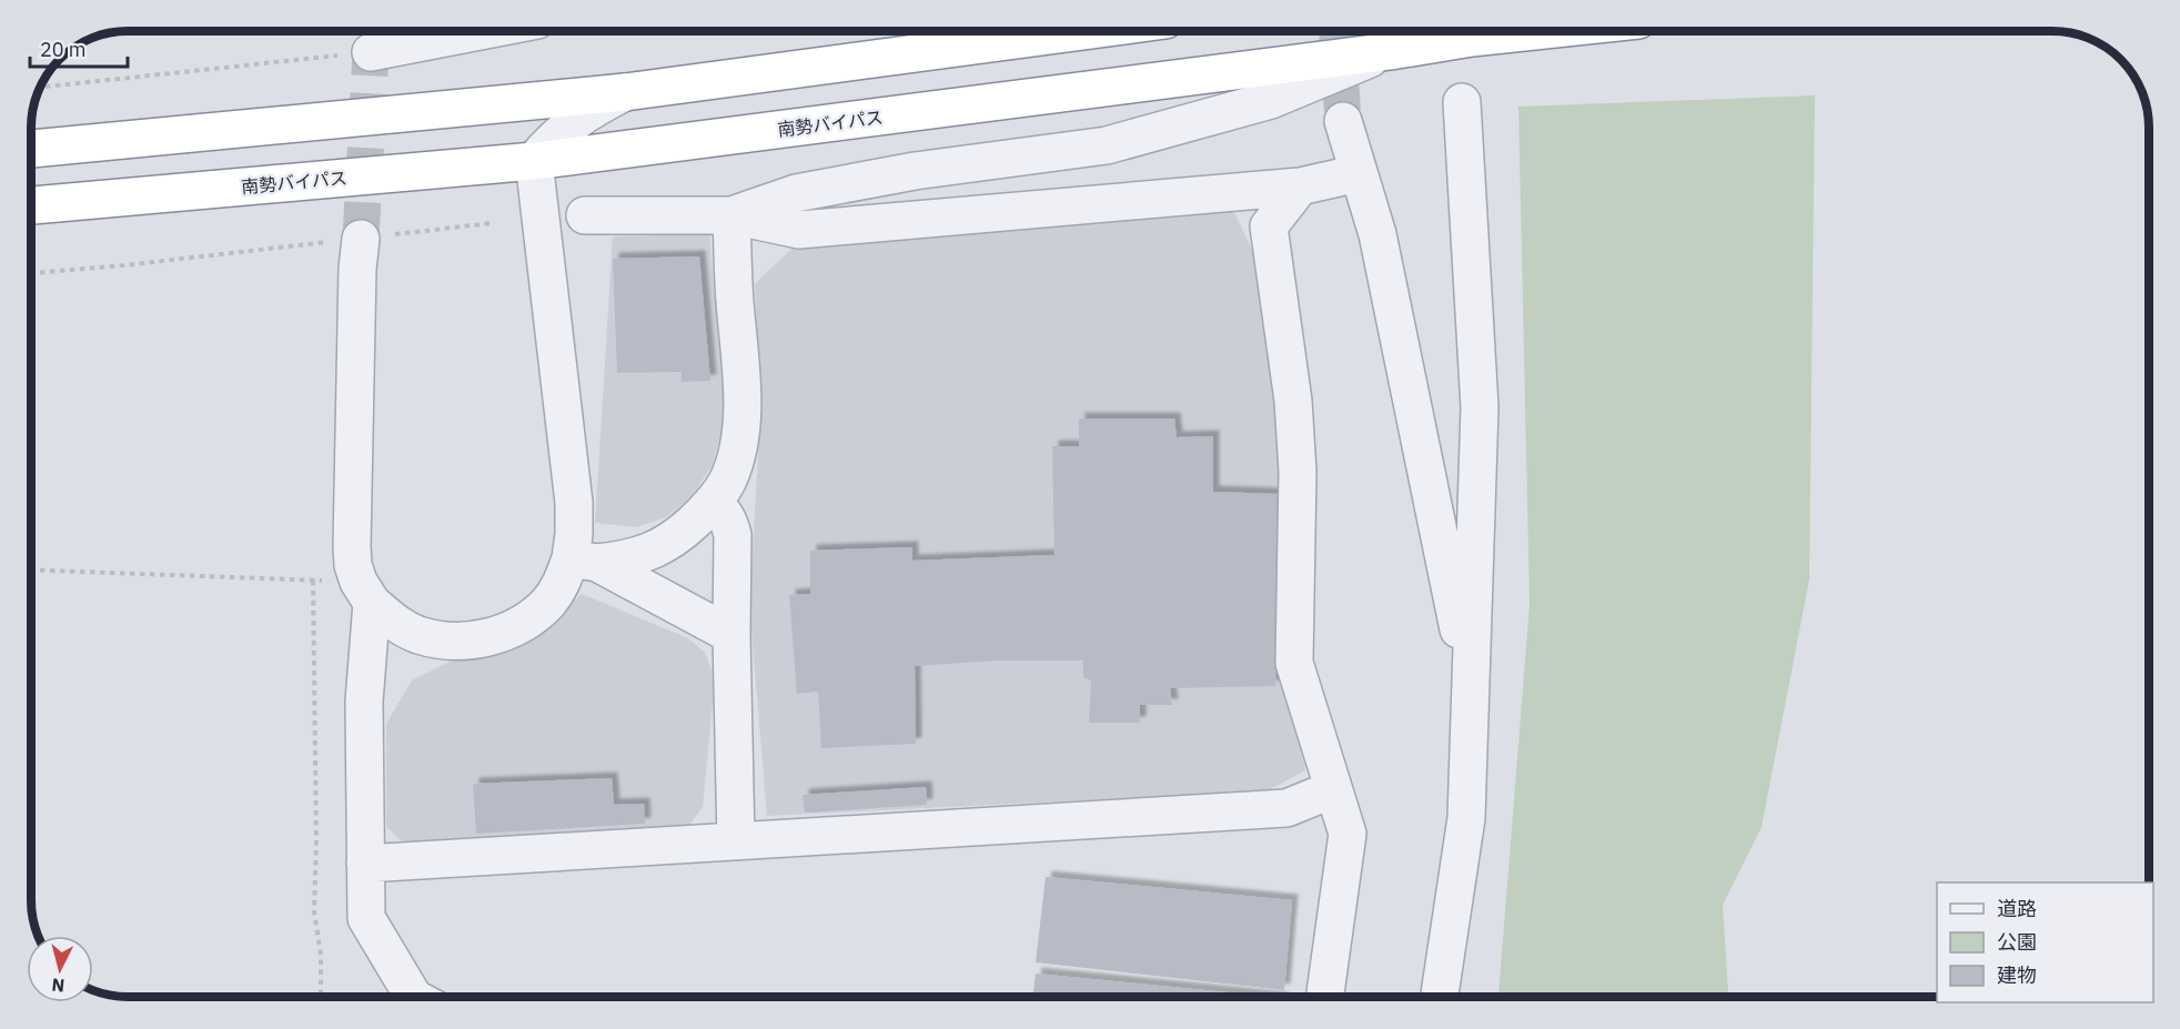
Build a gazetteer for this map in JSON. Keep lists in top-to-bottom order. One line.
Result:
{"streets":{"highway":["南勢バイパス"]},"legend":["道路","公園","建物"],"scale_bar":"20 m","north":"bottom"}
